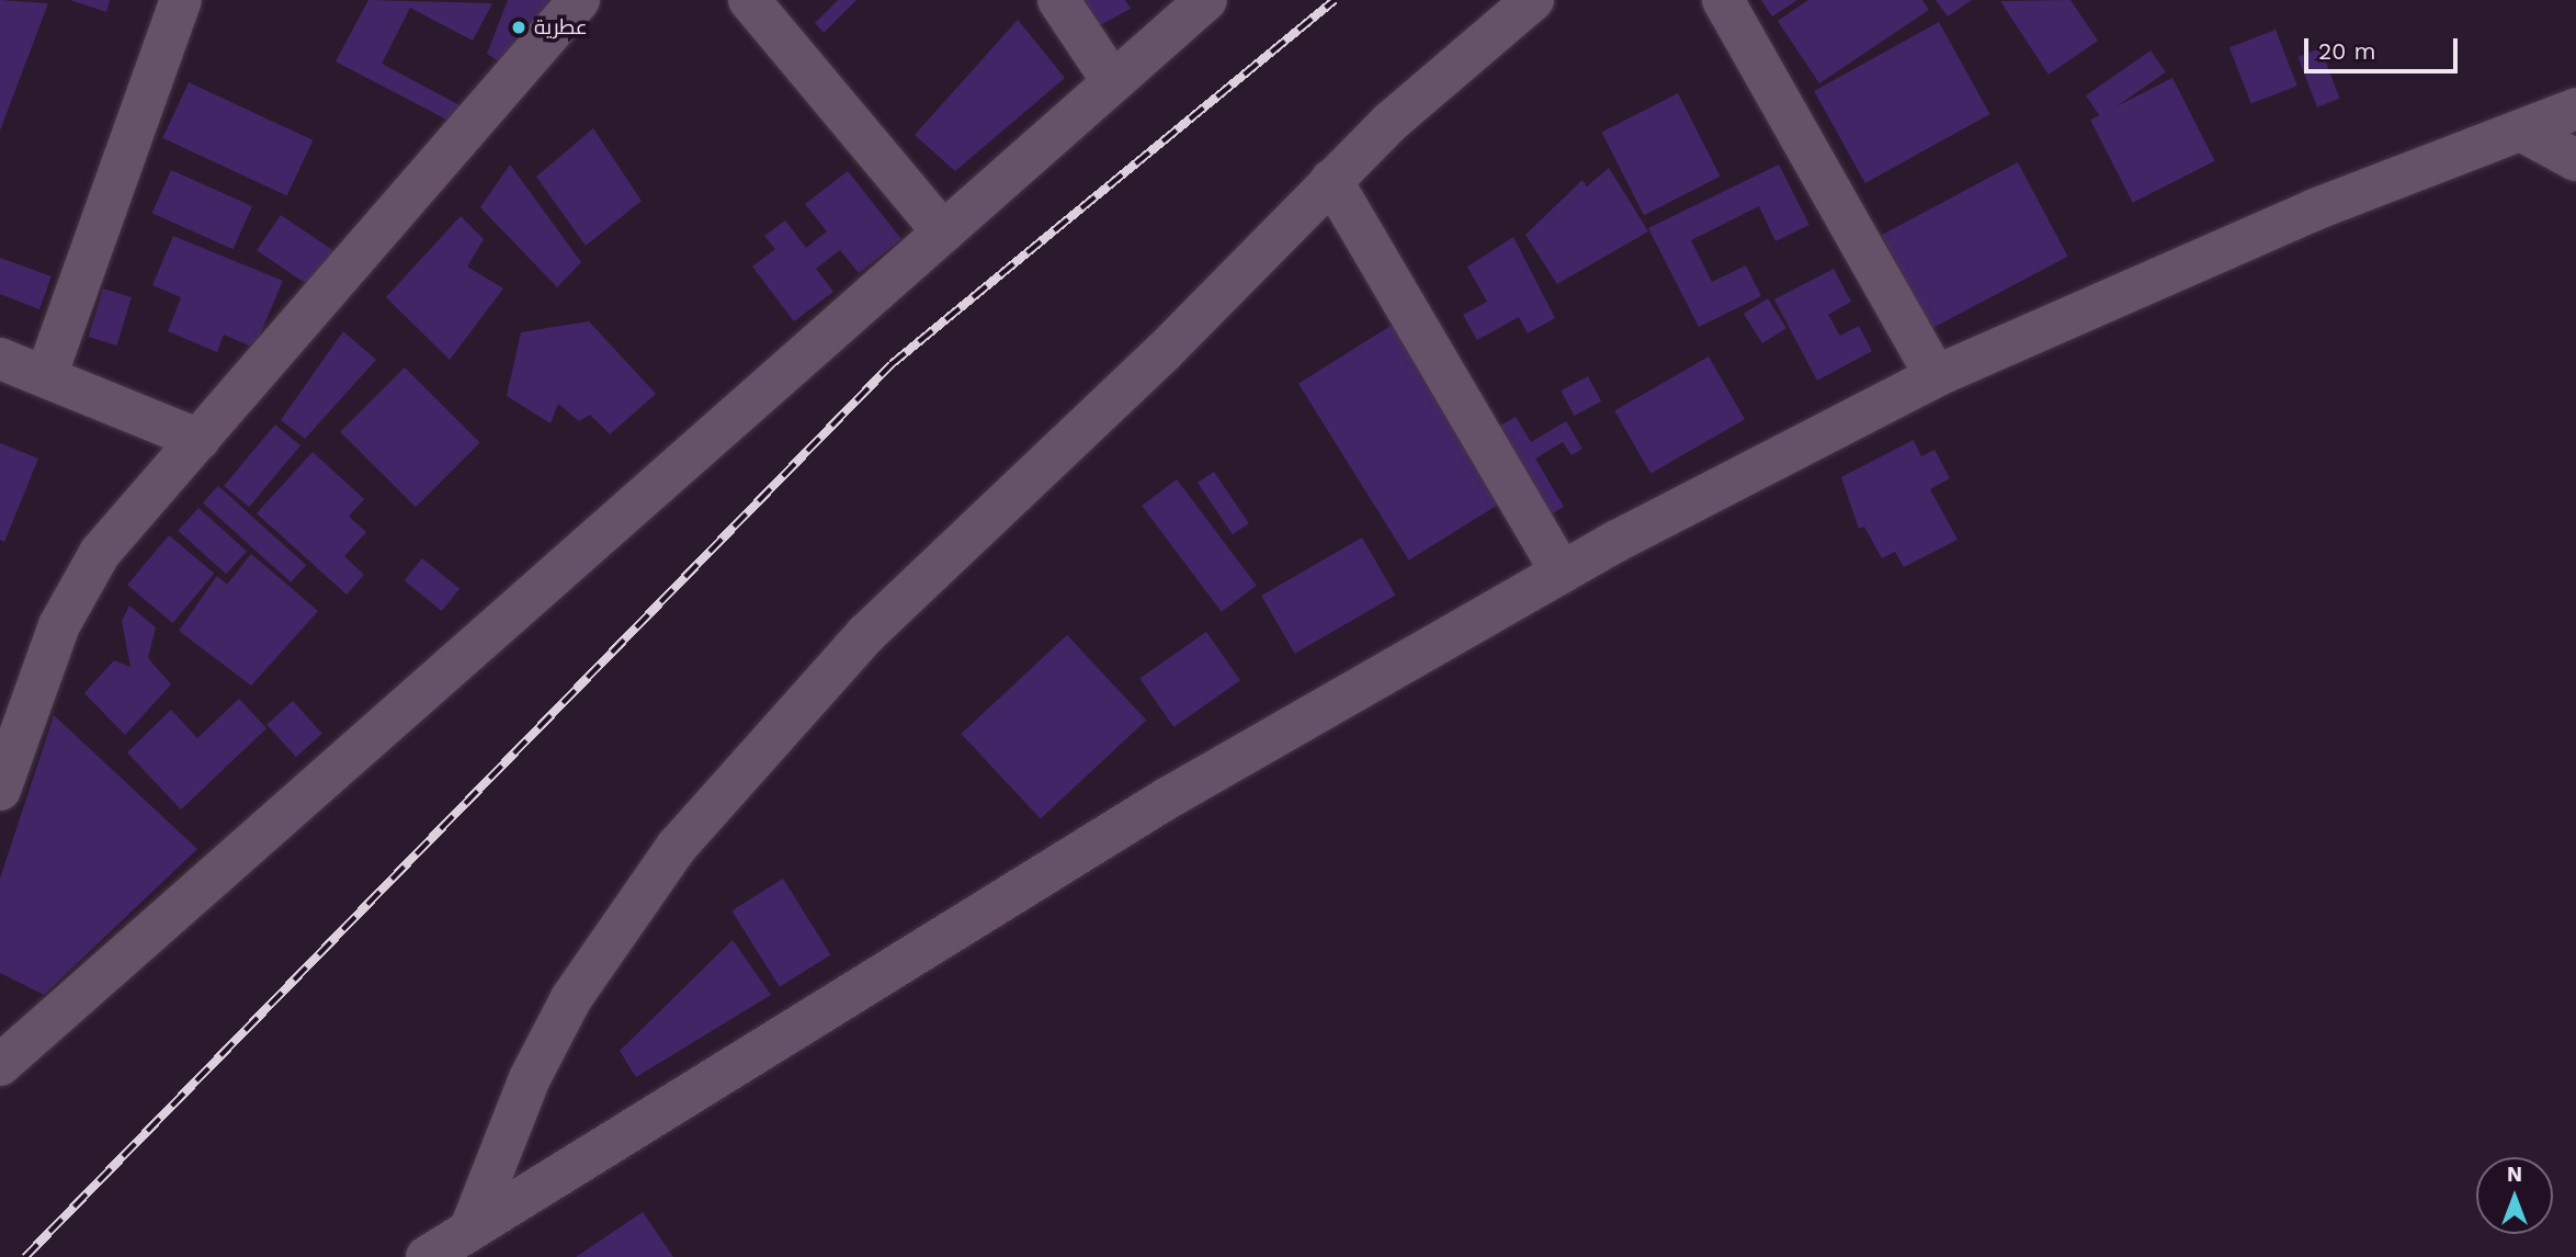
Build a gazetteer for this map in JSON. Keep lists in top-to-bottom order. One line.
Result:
{"places":["عطرية"],"scale_bar":"20 m","north":"top"}
